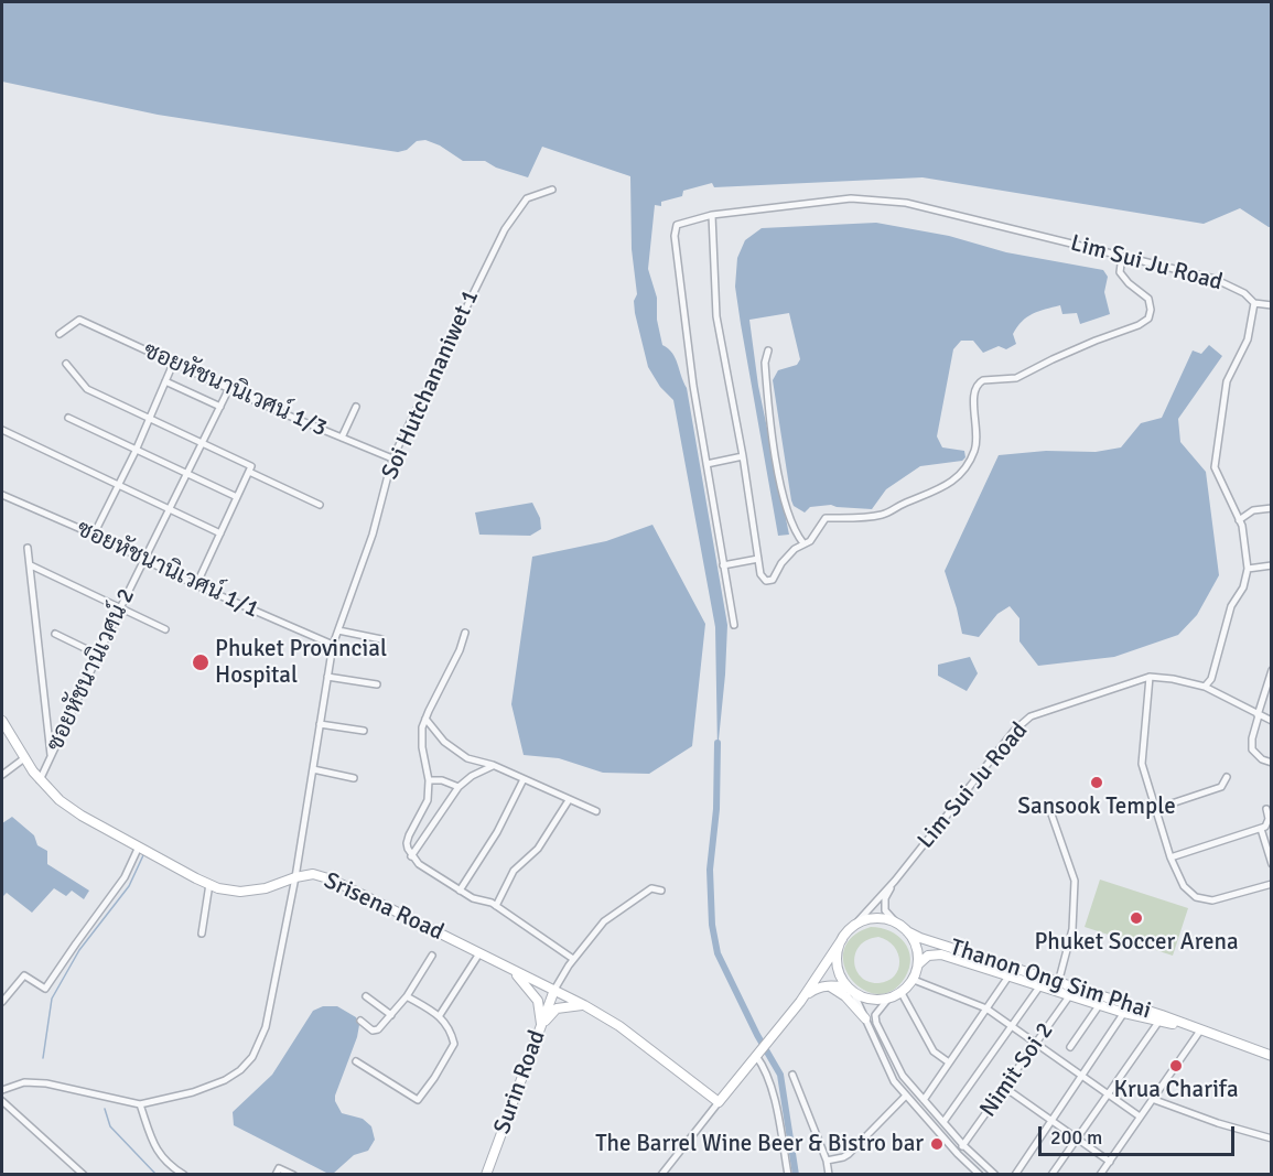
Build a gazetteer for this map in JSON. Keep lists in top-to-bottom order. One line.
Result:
{"streets":{"street":["Lim Sui Ju Road","Soi Hutchananiwet 1","ซอยหัชนานิเวศน์ 1/3","ซอยหัชนานิเวศน์ 1/1","ซอยหัชนานิเวศน์ 2","Srisena Road","Thanon Ong Sim Phai","Nimit Soi 2","Surin Road"]},"crossings":[["Lim Sui Ju Road","Thanon Ong Sim Phai"],["Soi Hutchananiwet 1","ซอยหัชนานิเวศน์ 1/3"],["Soi Hutchananiwet 1","ซอยหัชนานิเวศน์ 1/1"],["Soi Hutchananiwet 1","Srisena Road"],["ซอยหัชนานิเวศน์ 1/3","ซอยหัชนานิเวศน์ 2"],["ซอยหัชนานิเวศน์ 1/1","ซอยหัชนานิเวศน์ 2"],["Srisena Road","Surin Road"],["Thanon Ong Sim Phai","Nimit Soi 2"]],"places":["Phuket Provincial Hospital","Sansook Temple","Phuket Soccer Arena","Krua Charifa","The Barrel Wine Beer & Bistro bar"],"scale_bar":"200 m"}
